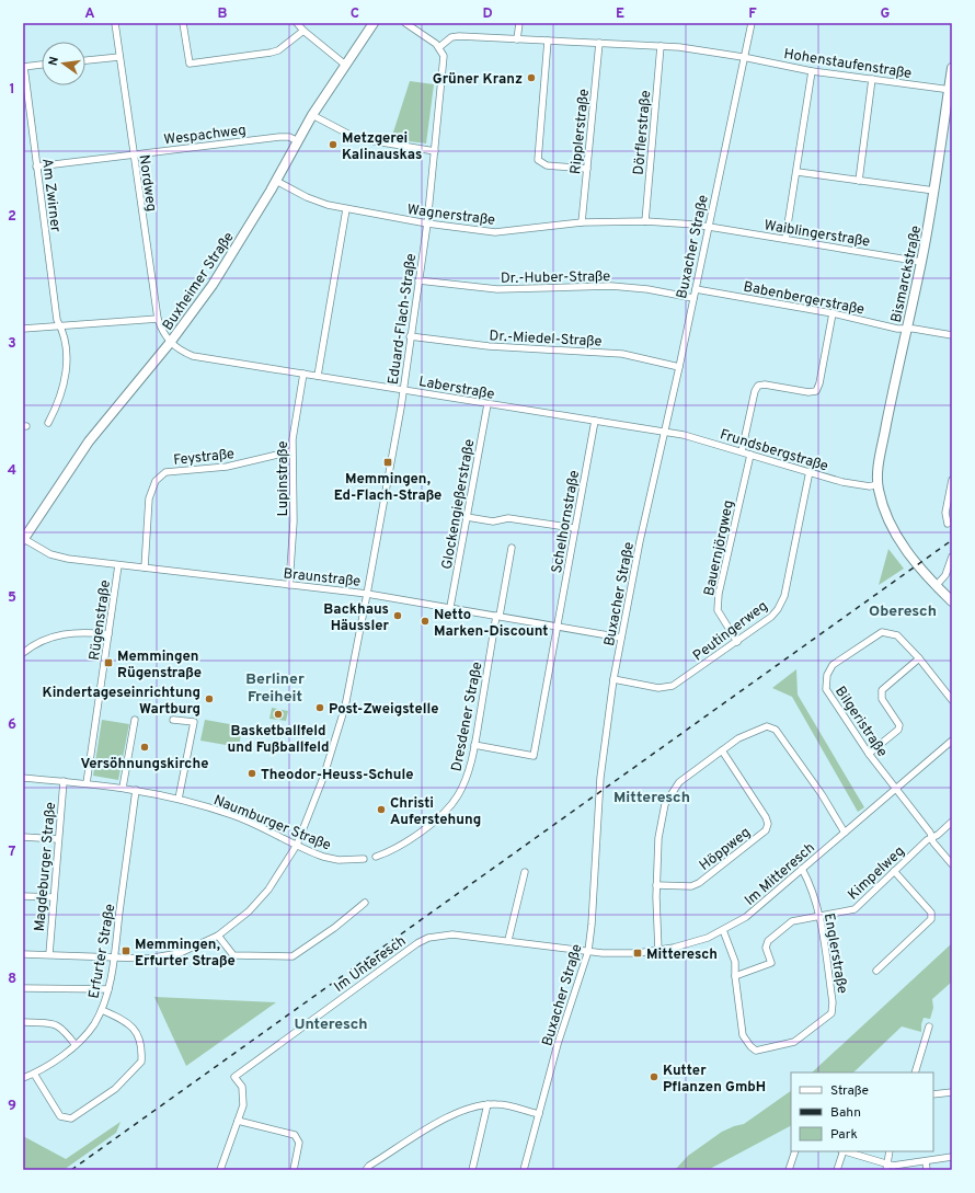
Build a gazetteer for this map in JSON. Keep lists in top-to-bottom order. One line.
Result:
{"streets":{"main road":["Bismarckstraße","Buxheimer Straße"],"street":["Hohenstaufenstraße","Ripplerstraße","Dörflerstraße","Wespachweg","Nordweg","Am Zwirner","Wagnerstraße","Waiblingerstraße","Buxacher Straße","Dr.-Huber-Straße","Babenbergerstraße","Eduard-Flach-Straße","Dr.-Miedel-Straße","Laberstraße","Frundsbergstraße","Feystraße","Lupinstraße","Glockengießerstraße","Schelhornstraße","Bauernjörgweg","Braunstraße","Rügenstraße","Peutingerweg","Dresdener Straße","Bilgeristraße","Naumburger Straße","Höppweg","Magdeburger Straße","Kimpelweg","Im Mitteresch","Erfurter Straße","Englerstraße","Im Unteresch"]},"crossings":[["Hohenstaufenstraße","Ripplerstraße"],["Hohenstaufenstraße","Dörflerstraße"],["Hohenstaufenstraße","Buxacher Straße"],["Hohenstaufenstraße","Bismarckstraße"],["Hohenstaufenstraße","Eduard-Flach-Straße"],["Ripplerstraße","Wagnerstraße"],["Dörflerstraße","Wagnerstraße"],["Wespachweg","Nordweg"],["Wespachweg","Am Zwirner"],["Wespachweg","Buxheimer Straße"],["Nordweg","Buxheimer Straße"],["Nordweg","Laberstraße"],["Wagnerstraße","Waiblingerstraße"],["Wagnerstraße","Buxacher Straße"],["Wagnerstraße","Buxheimer Straße"],["Wagnerstraße","Eduard-Flach-Straße"],["Waiblingerstraße","Buxacher Straße"],["Waiblingerstraße","Bismarckstraße"],["Buxacher Straße","Dr.-Huber-Straße"],["Buxacher Straße","Babenbergerstraße"],["Buxacher Straße","Dr.-Miedel-Straße"],["Buxacher Straße","Laberstraße"],["Buxacher Straße","Frundsbergstraße"],["Buxacher Straße","Braunstraße"],["Buxacher Straße","Peutingerweg"],["Buxacher Straße","Im Mitteresch"],["Buxacher Straße","Im Unteresch"],["Bismarckstraße","Babenbergerstraße"],["Bismarckstraße","Frundsbergstraße"],["Dr.-Huber-Straße","Eduard-Flach-Straße"],["Buxheimer Straße","Laberstraße"],["Buxheimer Straße","Braunstraße"],["Eduard-Flach-Straße","Dr.-Miedel-Straße"],["Eduard-Flach-Straße","Laberstraße"],["Eduard-Flach-Straße","Braunstraße"],["Eduard-Flach-Straße","Naumburger Straße"],["Eduard-Flach-Straße","Magdeburger Straße"],["Eduard-Flach-Straße","Erfurter Straße"],["Laberstraße","Frundsbergstraße"],["Laberstraße","Lupinstraße"],["Laberstraße","Glockengießerstraße"],["Laberstraße","Schelhornstraße"],["Frundsbergstraße","Bauernjörgweg"],["Frundsbergstraße","Peutingerweg"],["Feystraße","Lupinstraße"],["Feystraße","Braunstraße"],["Lupinstraße","Braunstraße"],["Glockengießerstraße","Braunstraße"],["Schelhornstraße","Braunstraße"],["Schelhornstraße","Dresdener Straße"],["Bauernjörgweg","Peutingerweg"],["Braunstraße","Rügenstraße"],["Braunstraße","Dresdener Straße"],["Rügenstraße","Naumburger Straße"],["Bilgeristraße","Kimpelweg"],["Bilgeristraße","Im Mitteresch"],["Naumburger Straße","Magdeburger Straße"],["Naumburger Straße","Erfurter Straße"],["Kimpelweg","Englerstraße"],["Im Mitteresch","Englerstraße"],["Im Mitteresch","Im Unteresch"]],"districts":["Oberesch","Berliner Freiheit","Mitteresch","Unteresch"],"places":{"other":["Grüner Kranz","Metzgerei Kalinauskas","Backhaus Häussler","Netto Marken-Discount","Kindertageseinrichtung Wartburg","Post-Zweigstelle","Basketballfeld und Fußballfeld","Versöhnungskirche","Theodor-Heuss-Schule","Christi Auferstehung","Kutter Pflanzen GmbH"],"transit":["Memmingen, Ed-Flach-Straße","Memmingen Rügenstraße","Memmingen, Erfurter Straße","Mitteresch"]},"legend":["Straße","Bahn","Park"],"north":"left","grid":{"columns":["A","B","C","D","E","F","G"],"rows":["1","2","3","4","5","6","7","8","9"]}}
